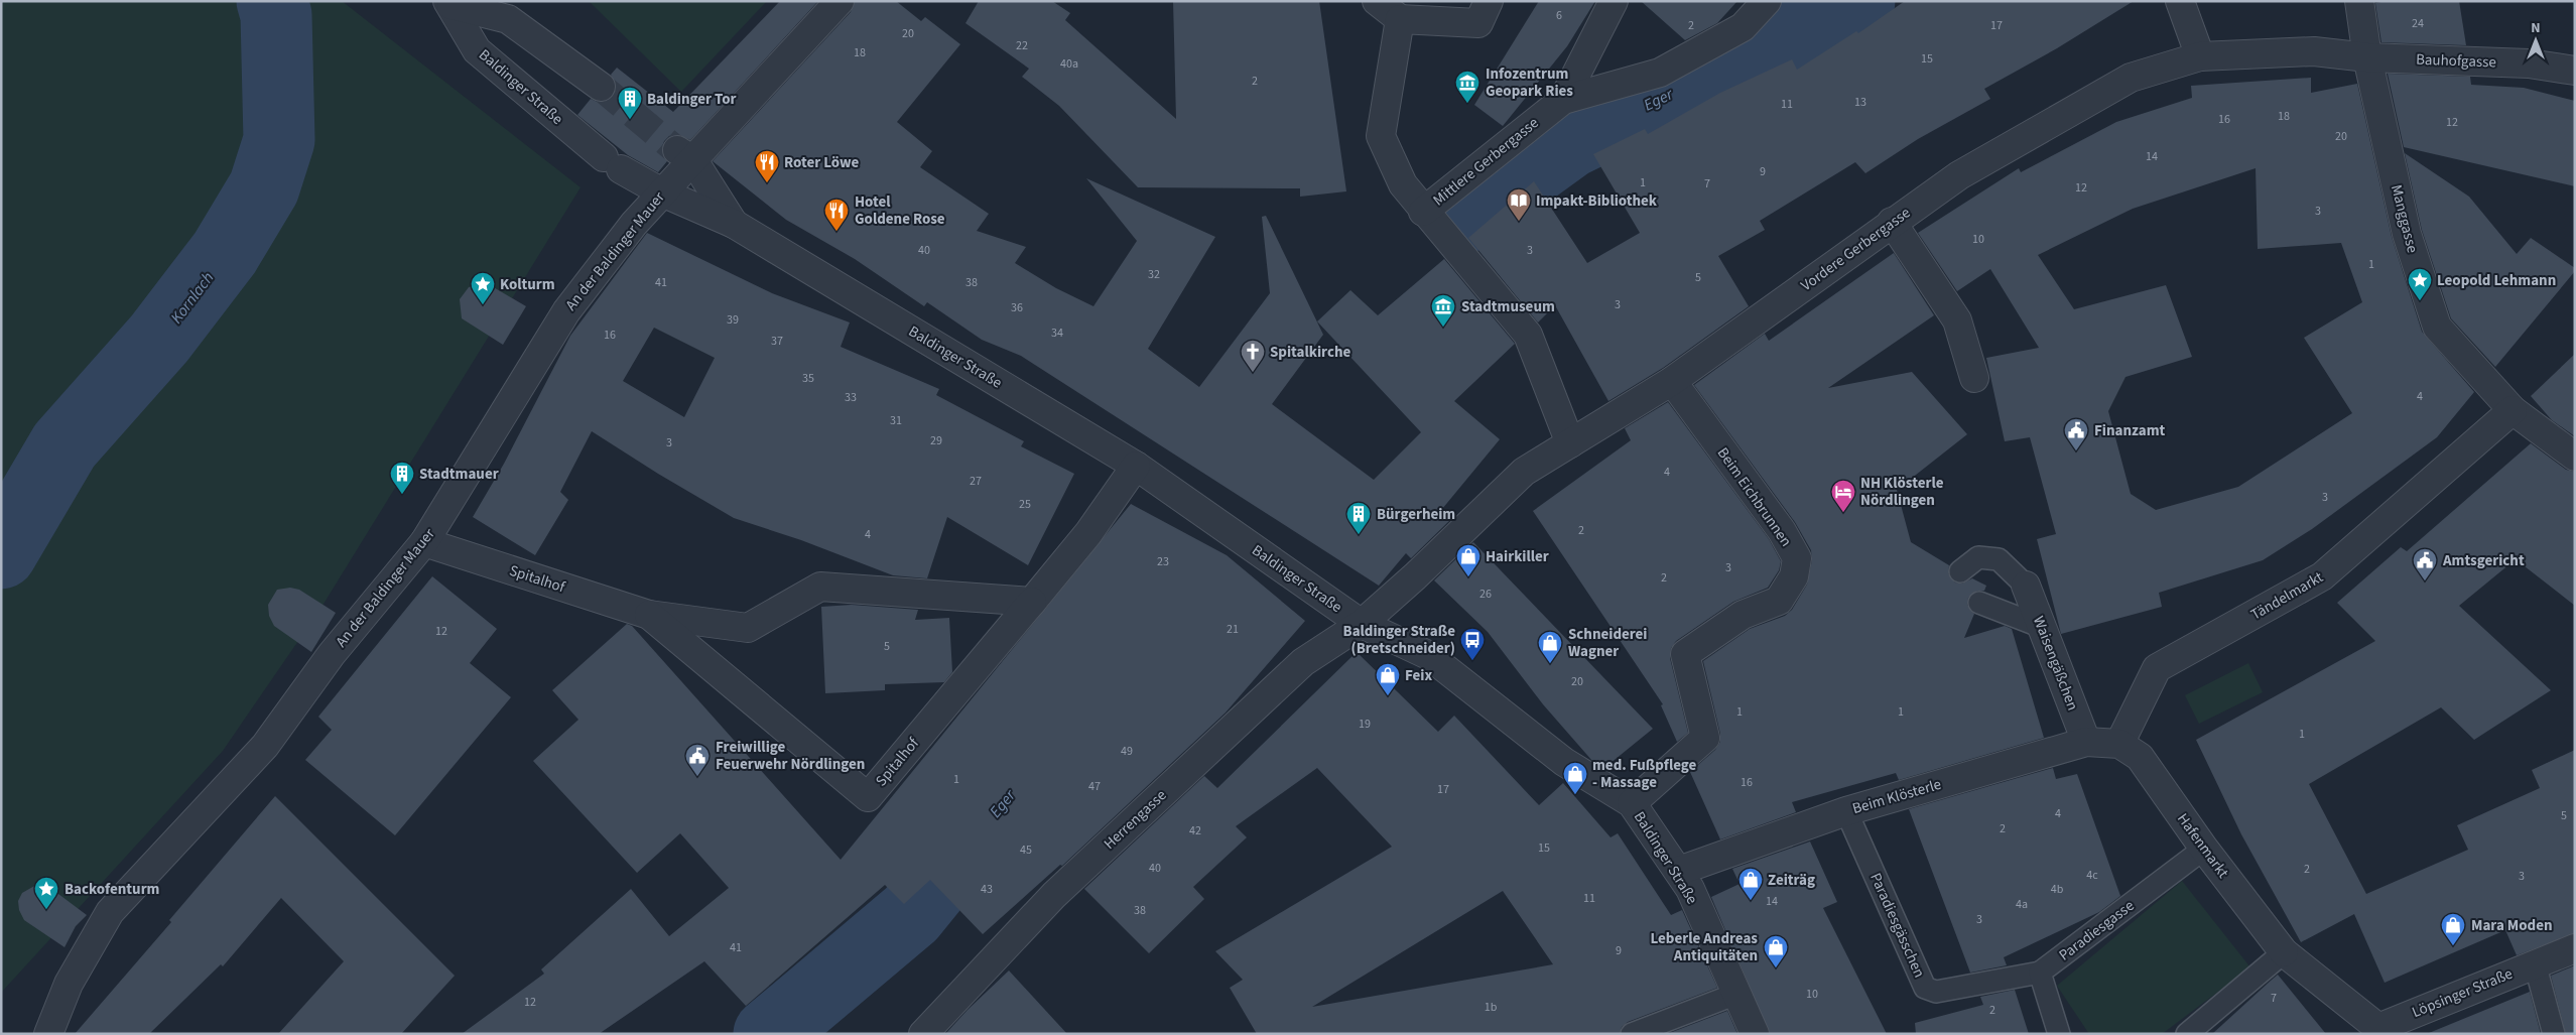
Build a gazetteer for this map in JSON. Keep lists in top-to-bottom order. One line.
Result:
{"streets":{"street":["Bauhofgasse","Baldinger Straße","Mittlere Gerbergasse","Manggasse","Vordere Gerbergasse","An der Baldinger Mauer","Beim Eichbrunnen","Spitalhof","Tändelmarkt","Waisengäßchen","Beim Klösterle","Herrengasse","Hafenmarkt","Löpsinger Straße"],"lane":["Paradiesgässchen","Paradiesgasse"]},"crossings":[["Bauhofgasse","Manggasse"],["Bauhofgasse","Vordere Gerbergasse"],["Baldinger Straße","Vordere Gerbergasse"],["Baldinger Straße","An der Baldinger Mauer"],["Baldinger Straße","Beim Eichbrunnen"],["Baldinger Straße","Spitalhof"],["Baldinger Straße","Beim Klösterle"],["Baldinger Straße","Herrengasse"],["Mittlere Gerbergasse","Vordere Gerbergasse"],["Manggasse","Vordere Gerbergasse"],["Manggasse","Tändelmarkt"],["Vordere Gerbergasse","Beim Eichbrunnen"],["Vordere Gerbergasse","Herrengasse"],["An der Baldinger Mauer","Spitalhof"],["Tändelmarkt","Beim Klösterle"],["Tändelmarkt","Hafenmarkt"],["Waisengäßchen","Beim Klösterle"],["Beim Klösterle","Hafenmarkt"],["Beim Klösterle","Paradiesgässchen"],["Hafenmarkt","Paradiesgasse"],["Hafenmarkt","Löpsinger Straße"],["Paradiesgässchen","Paradiesgasse"]],"water":["Eger","Kornlach"],"places":{"museum":["Infozentrum Geopark Ries","Stadtmuseum"],"building":["Baldinger Tor","Stadtmauer","Bürgerheim"],"restaurant":["Roter Löwe","Hotel Goldene Rose"],"library":["Impakt-Bibliothek"],"place":["Leopold Lehmann","Kolturm","Backofenturm"],"church":["Spitalkirche"],"public building":["Finanzamt","Amtsgericht","Freiwillige Feuerwehr Nördlingen"],"hotel":["NH Klösterle Nördlingen"],"shop":["Hairkiller","Schneiderei Wagner","Feix","med. Fußpflege - Massage","Zeiträg","Mara Moden","Leberle Andreas Antiquitäten"],"bus stop":["Baldinger Straße (Bretschneider)"]},"house_numbers":["6","24","2","17","20","22","18","15","40a","2","13","11","18","16","12","20","14","9","1","7","12","3","10","40","3","1","32","5","41","38","3","36","39","34","16","37","35","4","33","31","29","3","4","27","3","25","2","4","23","3","2","26","21","12","5","20","1","1","19","1","49","1","16","47","17","4","5","2","42","15","45","40","2","4c","3","43","4b","11","14","4a","38","3","41","9","10","7","12","1b","2"],"north":"top"}
